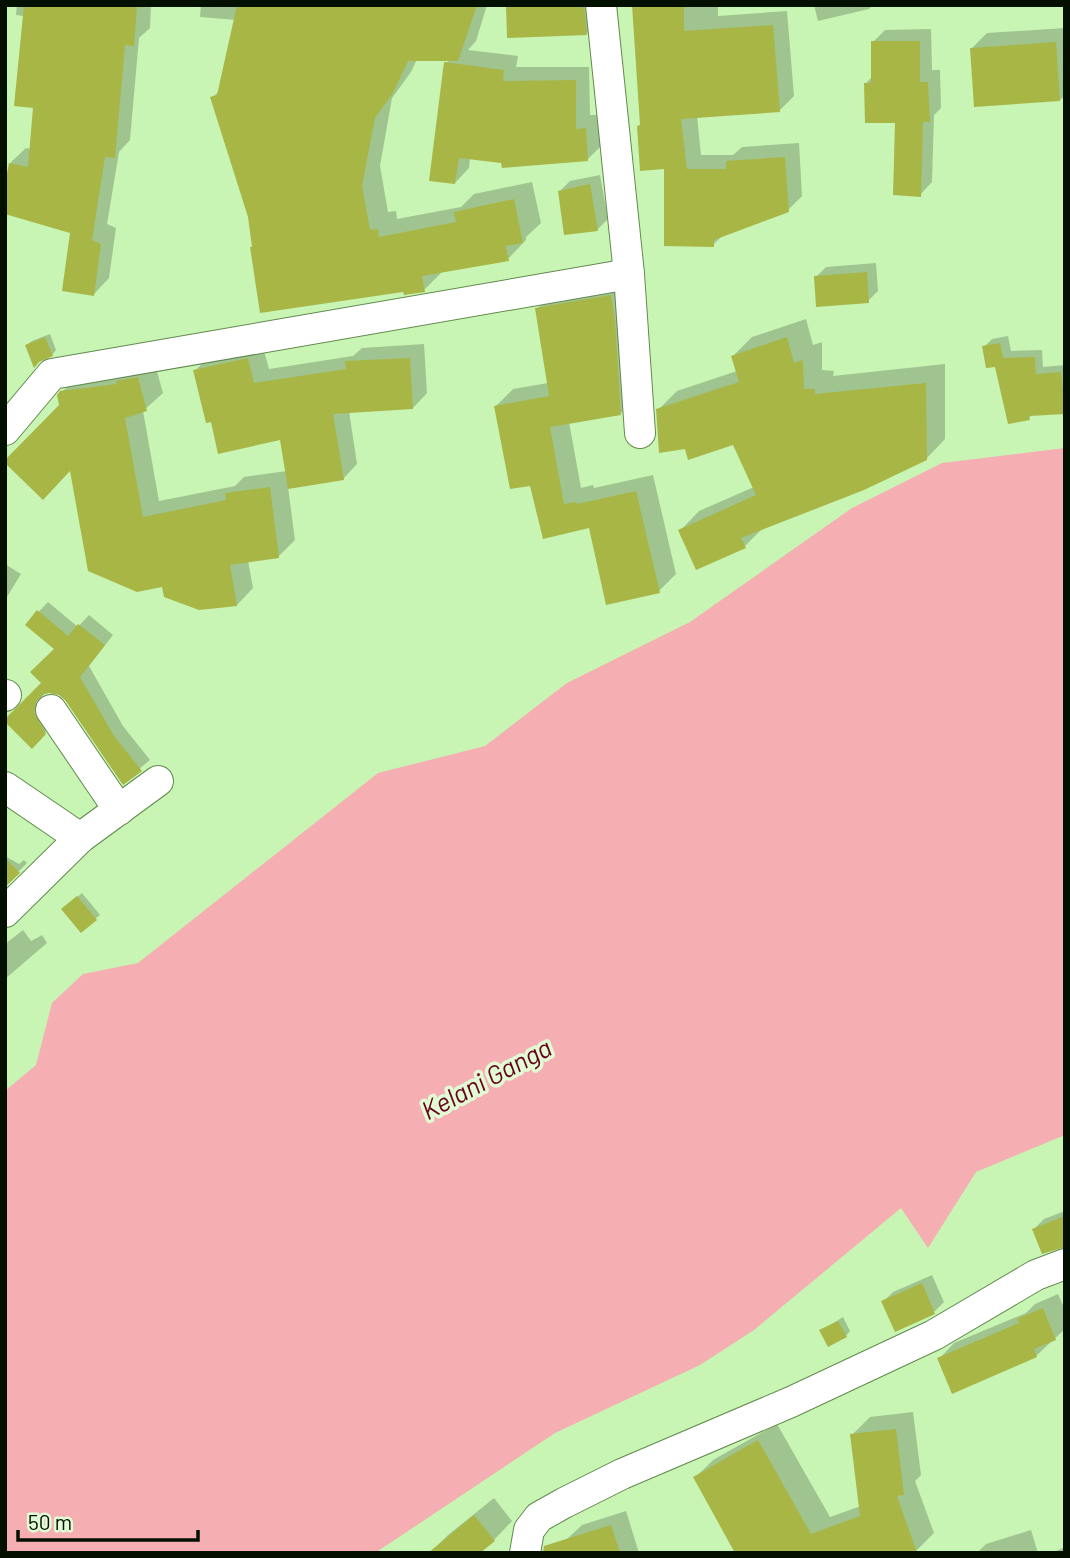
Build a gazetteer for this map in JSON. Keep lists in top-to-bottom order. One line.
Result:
{"water":["Kelani Ganga"],"scale_bar":"50 m"}
